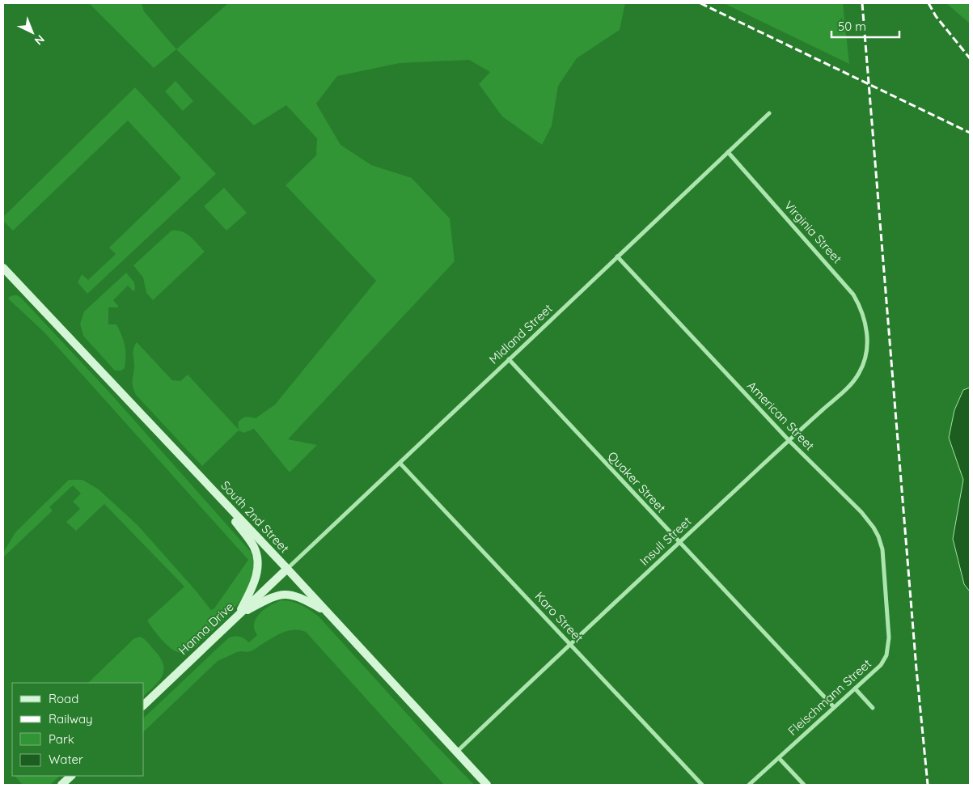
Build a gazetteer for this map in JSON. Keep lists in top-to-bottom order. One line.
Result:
{"streets":{"main road":["South 2nd Street","Hanna Drive"],"street":["Virginia Street","Midland Street","American Street","Quaker Street","Insull Street","Karo Street","Fleischmann Street"]},"crossings":[["Virginia Street","Midland Street"],["Virginia Street","Insull Street"],["Midland Street","American Street"],["Midland Street","Quaker Street"],["Midland Street","South 2nd Street"],["Midland Street","Karo Street"],["Midland Street","Hanna Drive"],["American Street","Insull Street"],["American Street","Fleischmann Street"],["Quaker Street","Insull Street"],["Quaker Street","Fleischmann Street"],["South 2nd Street","Insull Street"],["South 2nd Street","Hanna Drive"],["Insull Street","Karo Street"]],"legend":["Road","Railway","Park","Water"],"scale_bar":"50 m","north":"bottom right"}
